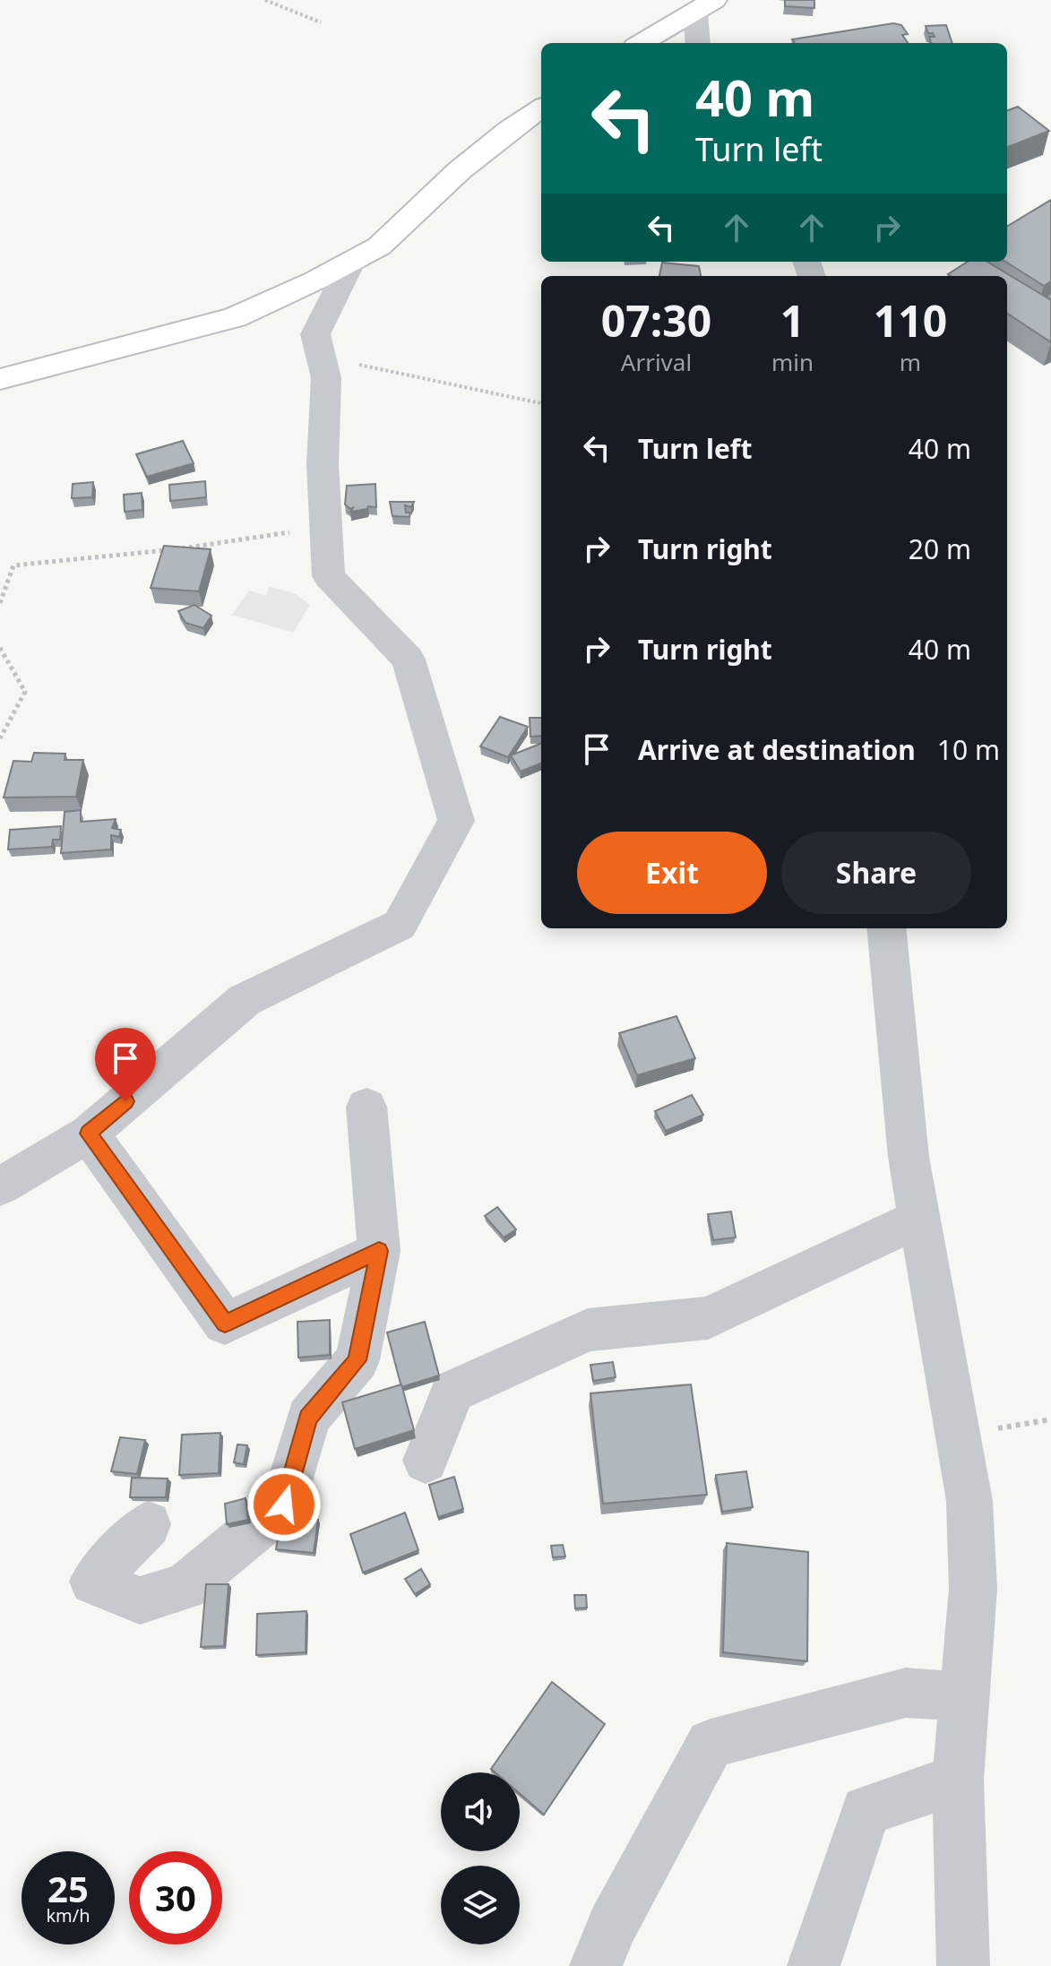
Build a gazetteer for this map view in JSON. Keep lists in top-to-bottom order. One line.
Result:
{"page":{"turn":["40 m","Turn left"],"eta":["07:30","Arrival","1","min","110","m"],"list":[{"name":"Turn left","value":"40 m"},{"name":"Turn right","value":"20 m"},{"name":"Turn right","value":"40 m"},{"name":"Arrive at destination","value":"10 m"}],"buttons":["Exit","Share"],"speed":"25 km/h","limit":"30"}}
